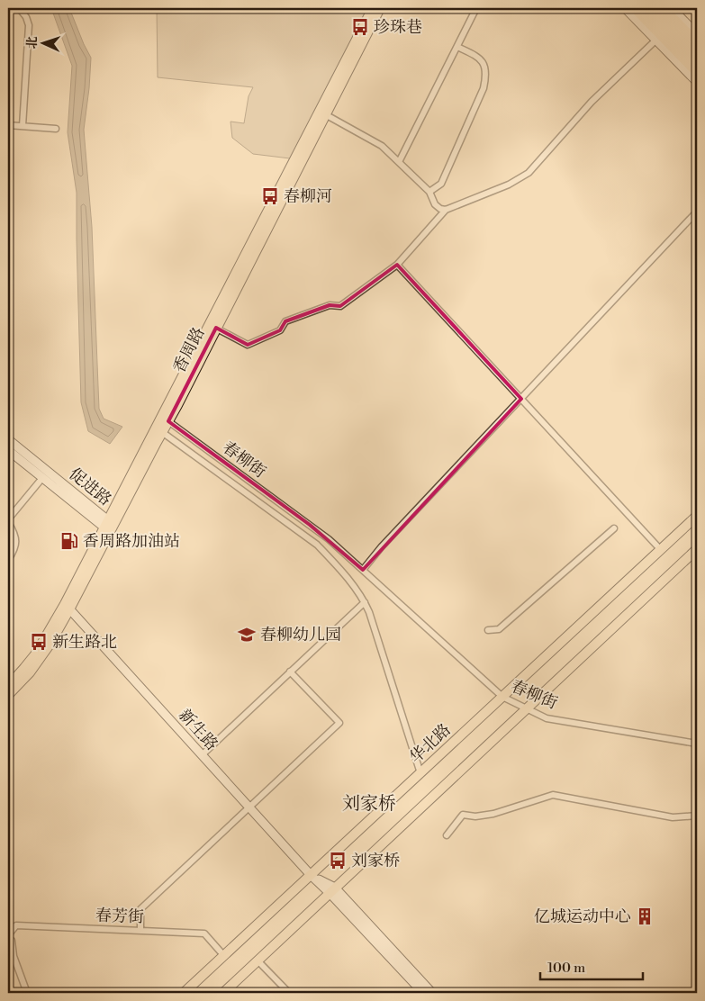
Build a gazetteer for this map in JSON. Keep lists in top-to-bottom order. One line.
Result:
{"streets":{"main road":["香周路","促进路","新生路","华北路"],"street":["春柳街","春芳街"]},"crossings":[["香周路","春柳街"],["香周路","促进路"],["香周路","新生路"],["春柳街","华北路"],["新生路","华北路"],["华北路","春芳街"]],"districts":["刘家桥"],"places":{"bus stop":["珍珠巷","春柳河","新生路北","刘家桥"],"fuel station":["香周路加油站"],"school or university":["春柳幼儿园"],"building":["亿城运动中心"]},"scale_bar":"100 m","north":"left"}
